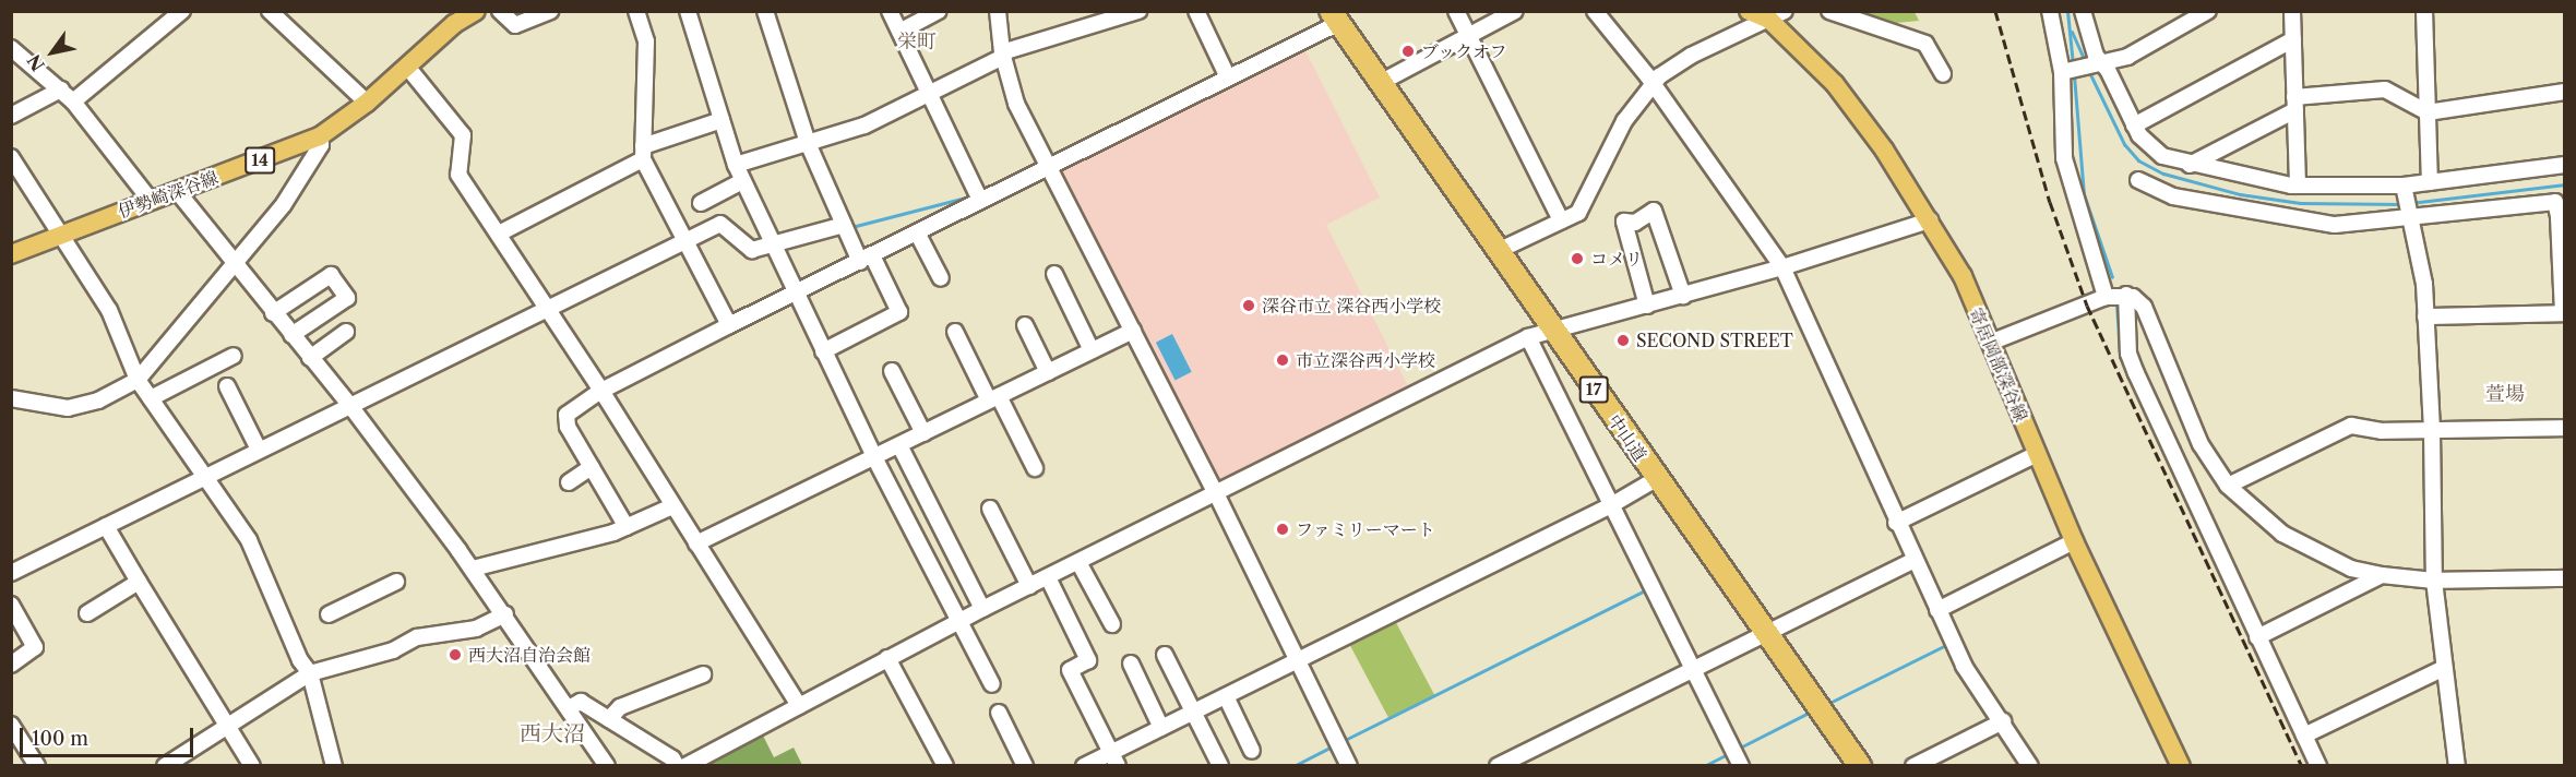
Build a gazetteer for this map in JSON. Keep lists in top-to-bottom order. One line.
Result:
{"streets":{"highway":["17","中山道"],"main road":["14","伊勢崎深谷線","寄居岡部深谷線"]},"districts":["栄町","萱場","西大沼"],"places":["ブックオフ","コメリ","深谷市立 深谷西小学校","SECOND STREET","市立深谷西小学校","ファミリーマート","西大沼自治会館"],"scale_bar":"100 m","north":"bottom left"}
